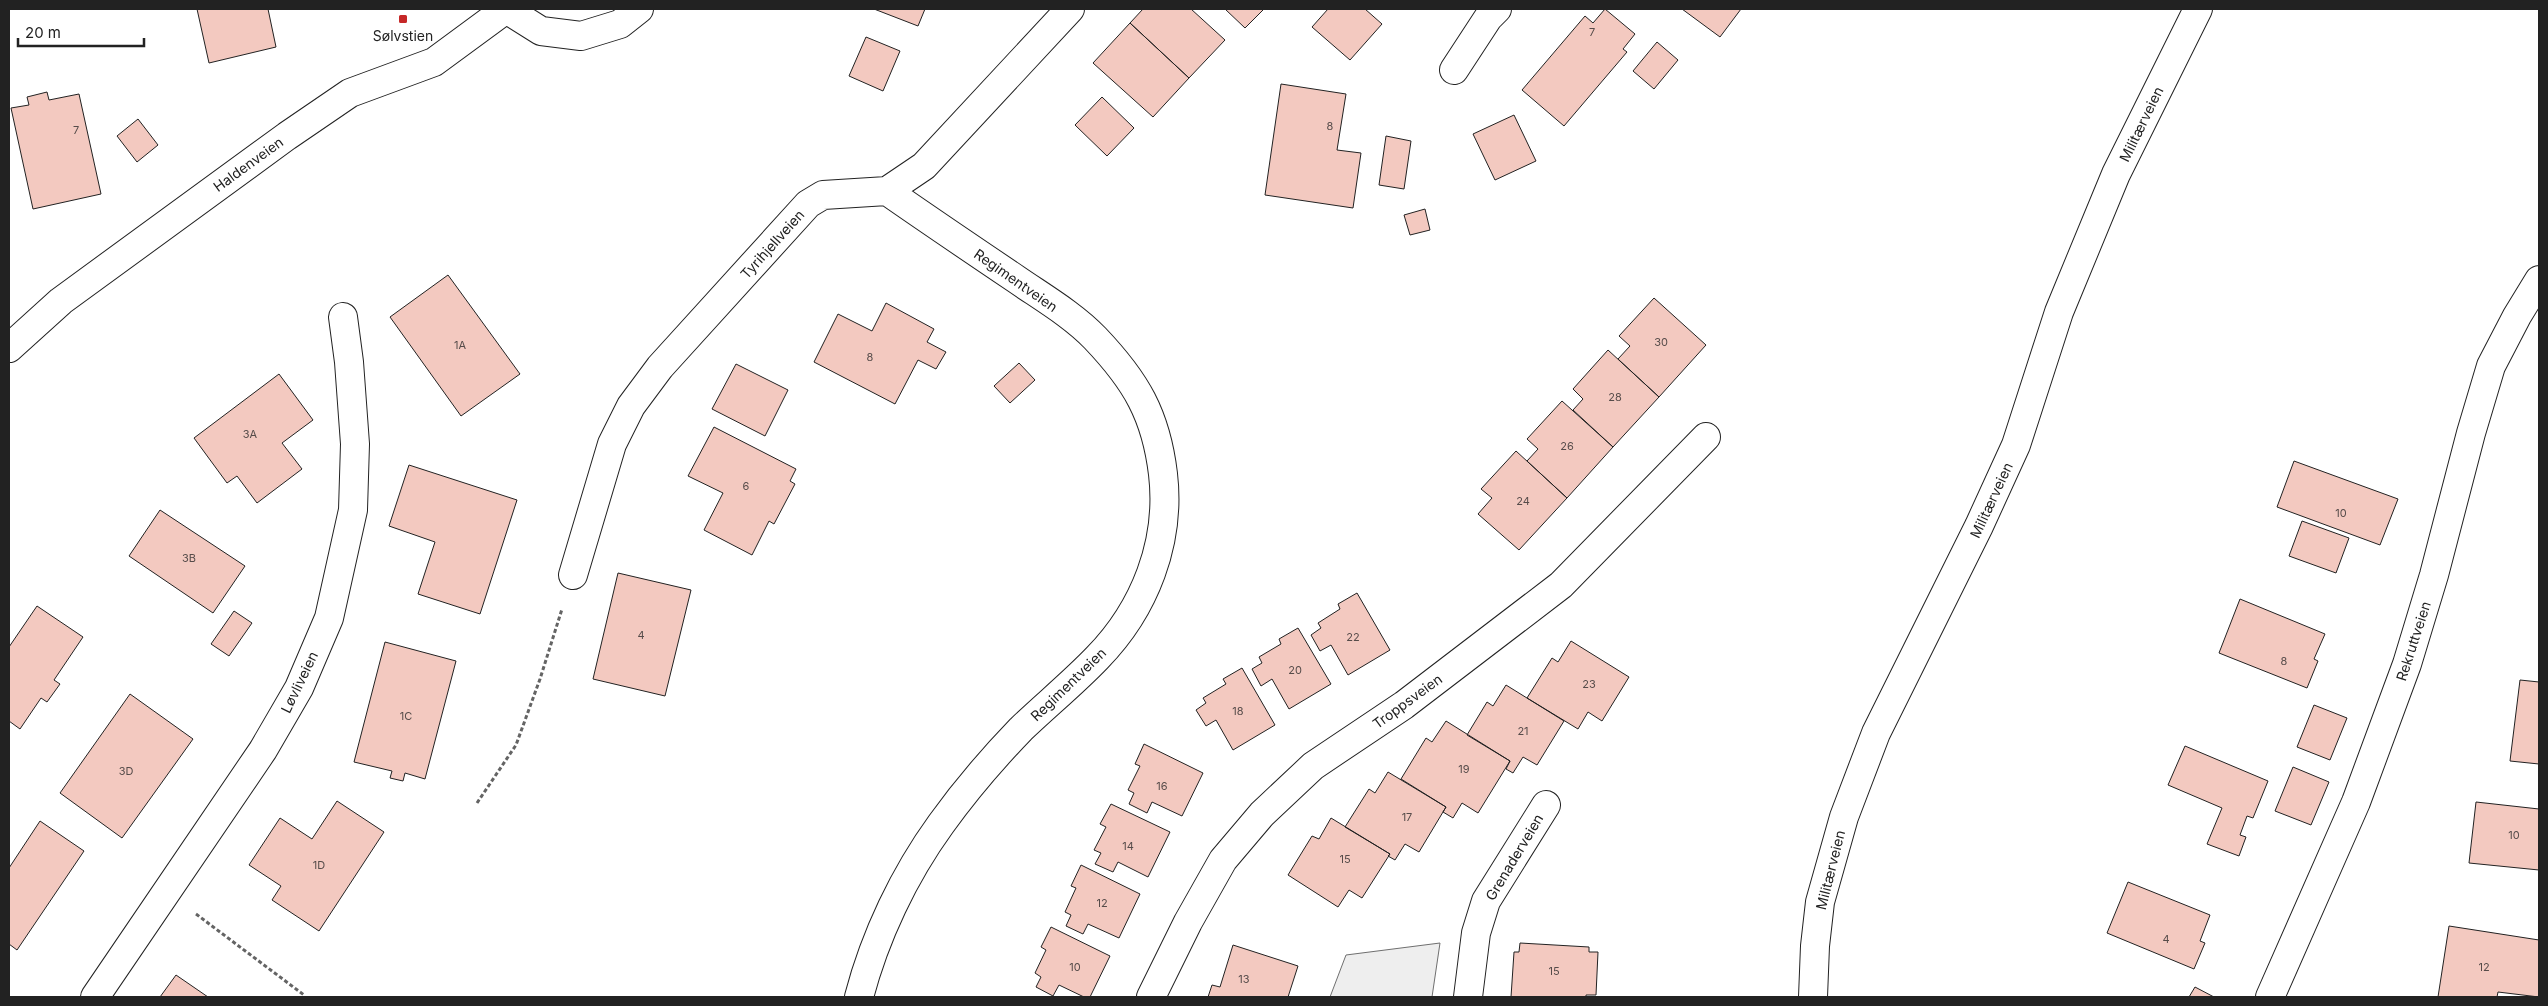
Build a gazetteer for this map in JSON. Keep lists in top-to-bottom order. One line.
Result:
{"streets":{"street":["Militærveien","Haldenveien","Tyrihjellveien","Regimentveien","Rekruttveien","Løvliveien","Troppsveien","Grenaderveien"]},"crossings":[["Tyrihjellveien","Regimentveien"]],"places":{"transit":["Sølvstien"]},"house_numbers":["7","8","7","30","1A","8","28","3A","26","6","24","10","3B","4","22","8","20","23","18","1C","21","19","3D","16","17","10","14","15","1D","12","4","10","12","15","13"],"scale_bar":"20 m"}
